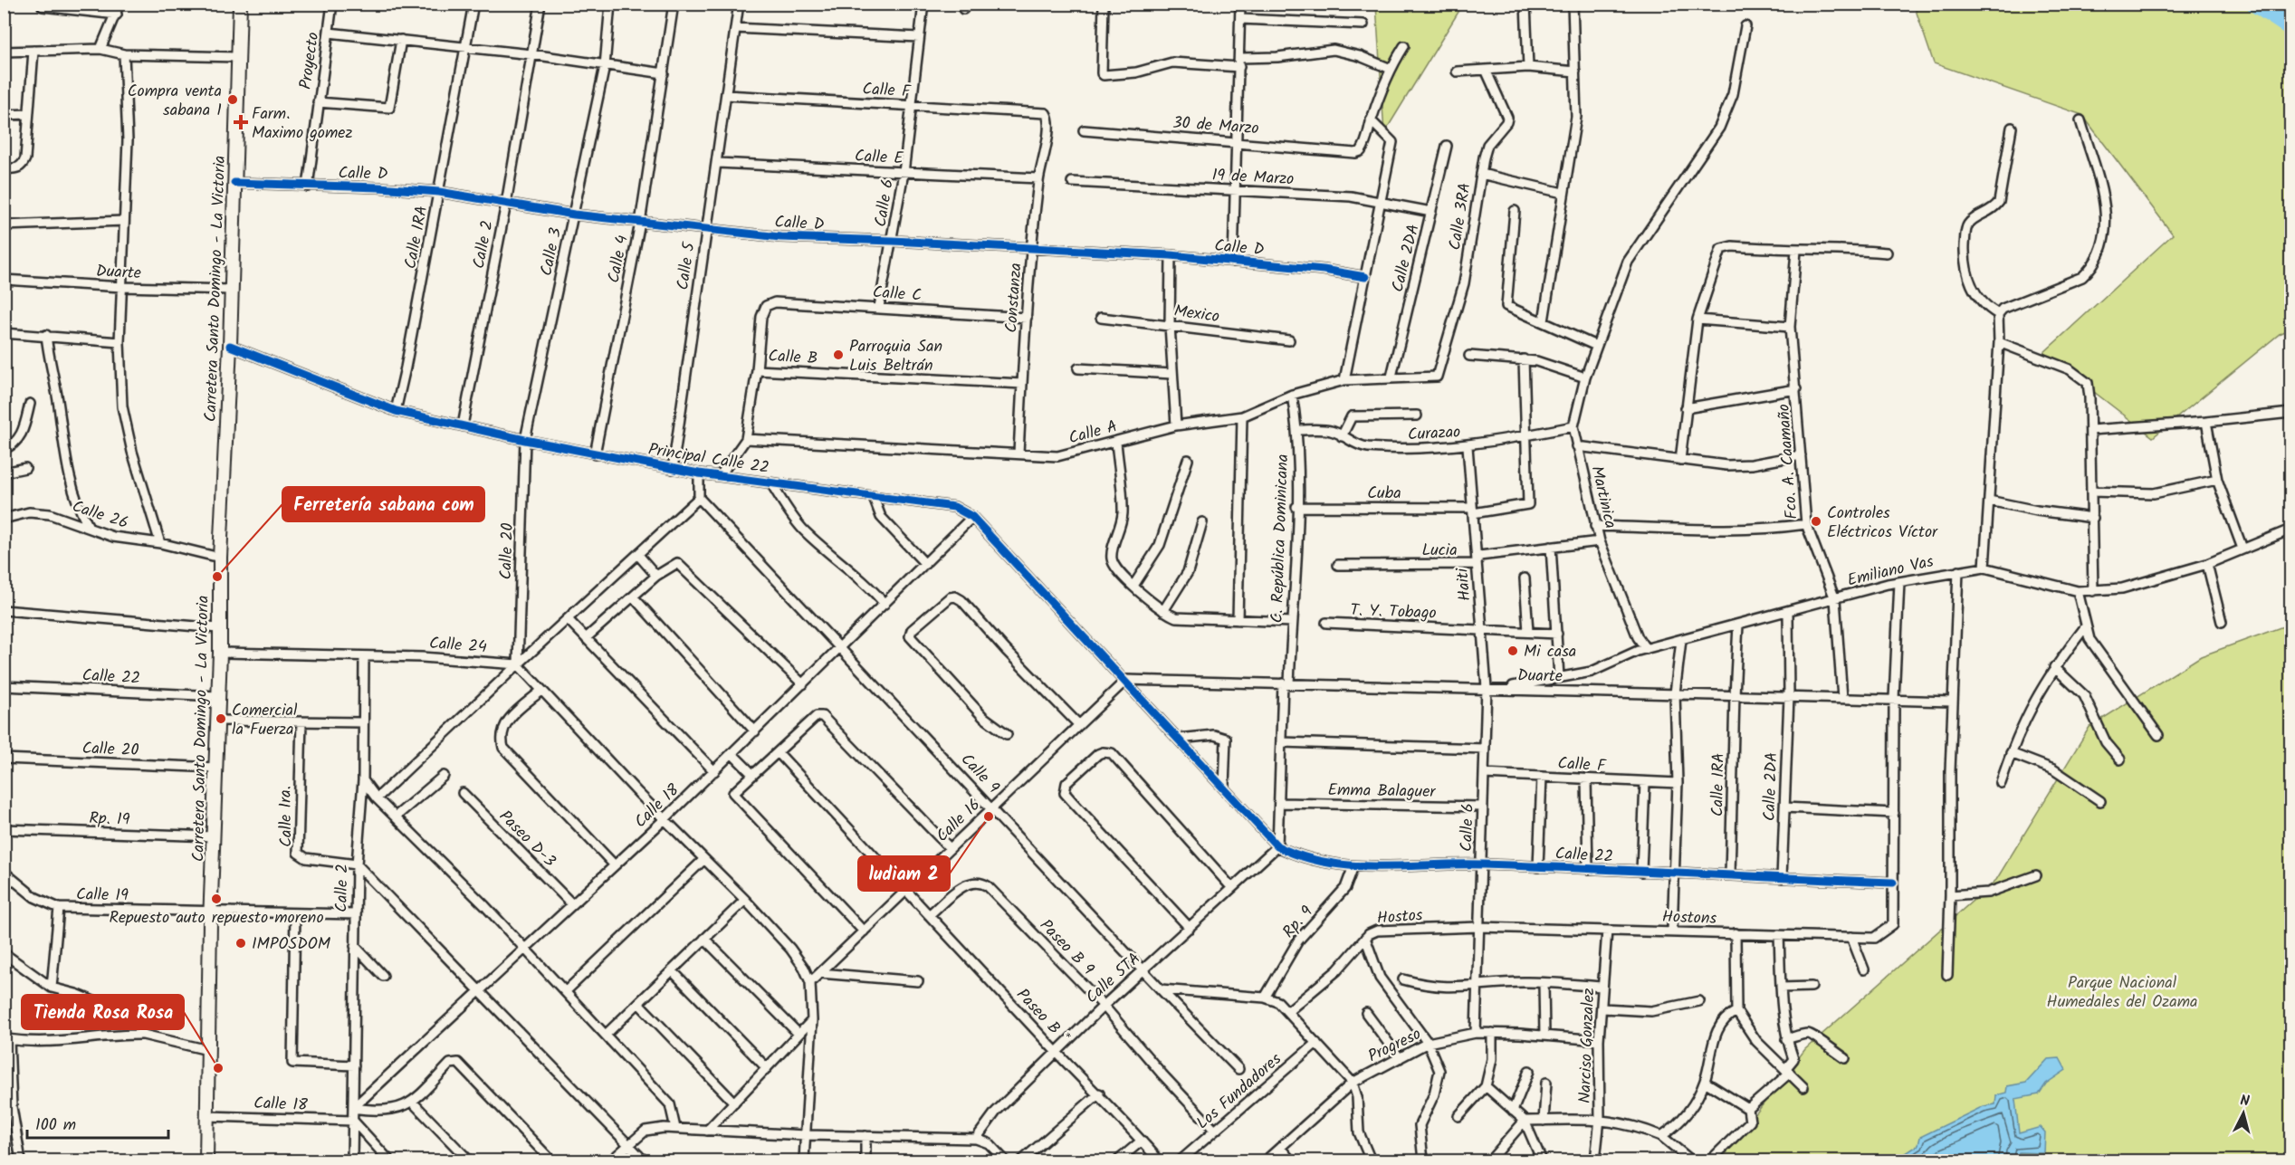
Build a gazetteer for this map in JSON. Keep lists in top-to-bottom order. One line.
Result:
{"streets":{"main road":["Carretera Santo Domingo - La Victoria"],"street":["Proyecto","Calle F","30 de Marzo","Calle E","Calle D","19 de Marzo","Calle 6","Calle 3RA","Calle 1RA","Calle 2","Calle 3","Calle 2DA","Calle 4","Calle 5","Duarte","Calle C","Constanza","Mexico","Calle B","Calle A","Curazao","Principal Calle 22","Fco. A. Caamaño","Cuba","Martinica","Calle 26","C. República Dominicana","Lucia","Calle 20","Emiliano Vas","Haiti","T. Y. Tobago","Calle 24","Calle 22","Calle 9","Emma Balaguer","Calle 18","Calle 1ra.","Rp. 19","Calle 16","Paseo D-3","Calle 19","Hostos","Hostons","Rp. 9","Paseo B 9","Calle 5TA","Paseo B *","Progreso","Narciso Gonzalez","Los Fundadores"]},"crossings":[["Proyecto","Calle D"],["Calle F","Calle 6"],["Calle F","Calle 5"],["Calle F","Constanza"],["Calle E","Calle 6"],["Calle E","Calle 5"],["Calle E","Constanza"],["Calle D","Calle 6"],["Calle D","Calle 1RA"],["Calle D","Calle 2"],["Calle D","Calle 3"],["Calle D","Calle 4"],["Calle D","Calle 5"],["Calle D","Carretera Santo Domingo - La Victoria"],["Calle D","Constanza"],["19 de Marzo","Calle 2DA"],["Calle 6","Duarte"],["Calle 6","Calle C"],["Calle 6","Emiliano Vas"],["Calle 6","Haiti"],["Calle 6","Calle 22"],["Calle 6","Emma Balaguer"],["Calle 6","Hostos"],["Calle 6","Hostons"],["Calle 6","Progreso"],["Calle 3RA","Calle A"],["Calle 1RA","Duarte"],["Calle 1RA","Principal Calle 22"],["Calle 1RA","Emiliano Vas"],["Calle 1RA","Calle 22"],["Calle 2","Principal Calle 22"],["Calle 2","Calle 24"],["Calle 2","Calle 18"],["Calle 2","Calle 1ra."],["Calle 2","Calle 19"],["Calle 3","Principal Calle 22"],["Calle 3","Calle 20"],["Calle 2DA","Duarte"],["Calle 2DA","Calle A"],["Calle 2DA","Emiliano Vas"],["Calle 2DA","Calle 22"],["Calle 4","Principal Calle 22"],["Calle 5","Principal Calle 22"],["Duarte","Carretera Santo Domingo - La Victoria"],["Duarte","Principal Calle 22"],["Duarte","Fco. A. Caamaño"],["Duarte","C. República Dominicana"],["Duarte","Emiliano Vas"],["Duarte","Haiti"],["Duarte","Calle 16"],["Carretera Santo Domingo - La Victoria","Principal Calle 22"],["Carretera Santo Domingo - La Victoria","Calle 26"],["Carretera Santo Domingo - La Victoria","Calle 20"],["Carretera Santo Domingo - La Victoria","Calle 24"],["Carretera Santo Domingo - La Victoria","Calle 22"],["Carretera Santo Domingo - La Victoria","Calle 18"],["Carretera Santo Domingo - La Victoria","Rp. 19"],["Carretera Santo Domingo - La Victoria","Calle 19"],["Calle C","Constanza"],["Calle C","Calle B"],["Constanza","Calle B"],["Constanza","Calle A"],["Calle A","C. República Dominicana"],["Curazao","Cuba"],["Curazao","Martinica"],["Curazao","C. República Dominicana"],["Curazao","Haiti"],["Principal Calle 22","C. República Dominicana"],["Principal Calle 22","Calle 20"],["Principal Calle 22","Calle 22"],["Principal Calle 22","Calle 18"],["Principal Calle 22","Calle 16"],["Principal Calle 22","Calle 5TA"],["Fco. A. Caamaño","Emiliano Vas"],["Cuba","C. República Dominicana"],["Cuba","Haiti"],["Martinica","Lucia"],["Martinica","Emiliano Vas"],["C. República Dominicana","Calle 22"],["C. República Dominicana","Emma Balaguer"],["C. República Dominicana","Calle 5TA"],["Lucia","Haiti"],["Calle 20","Calle 24"],["Emiliano Vas","Haiti"],["Haiti","T. Y. Tobago"],["Calle 22","Hostons"],["Calle 22","Rp. 9"],["Calle 22","Calle 5TA"],["Calle 9","Calle 18"],["Calle 9","Calle 16"],["Calle 9","Calle 5TA"],["Calle 18","Paseo D-3"],["Calle 16","Paseo B *"],["Hostos","Hostons"],["Hostons","Narciso Gonzalez"],["Paseo B 9","Calle 5TA"],["Paseo B 9","Paseo B *"],["Paseo B 9","Los Fundadores"],["Calle 5TA","Paseo B *"],["Progreso","Narciso Gonzalez"]],"parks":["Parque Nacional Humedales del Ozama"],"places":{"other":["Compra venta sabana 1","Parroquia San Luis Beltrán","Controles Eléctricos Víctor","Ferretería sabana com","Mi casa","Comercial la Fuerza","ludiam 2","Repuesto auto repuesto moreno","IMPOSDOM","Tienda Rosa Rosa"],"health":["Farm. Maximo gomez"]},"scale_bar":"100 m","north":"top"}
